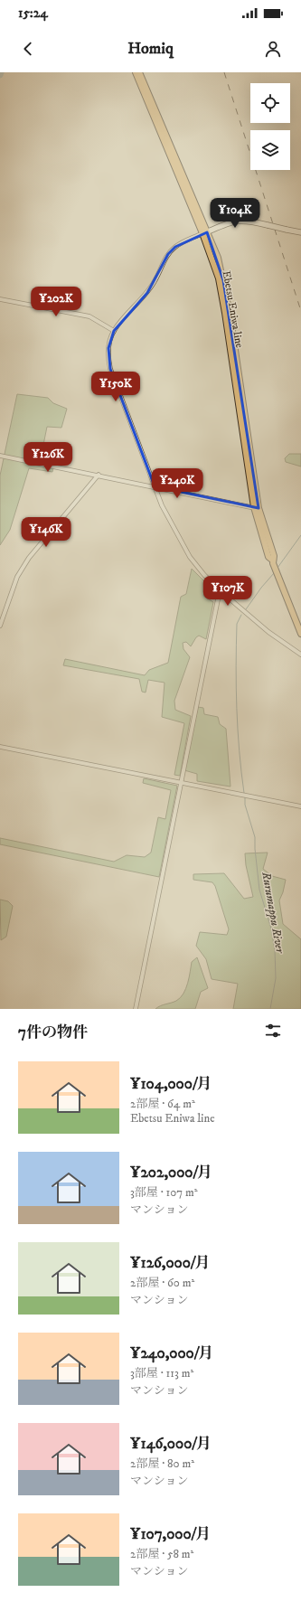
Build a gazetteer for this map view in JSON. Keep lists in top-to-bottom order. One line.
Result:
{"streets":{"main road":["Ebetsu Eniwa line"]},"water":["Rurumappu River"],"page":{"status":"15:24","header":"Homiq","price":["¥104K","¥202K","¥150K","¥126K","¥240K","¥146K","¥107K"],"heading":"7件の物件","list":[{"name":"¥104,000/月","note":"2部屋 · 64 m² · Ebetsu Eniwa line"},{"name":"¥202,000/月","note":"3部屋 · 107 m² · マンション"},{"name":"¥126,000/月","note":"2部屋 · 60 m² · マンション"},{"name":"¥240,000/月","note":"3部屋 · 113 m² · マンション"},{"name":"¥146,000/月","note":"2部屋 · 80 m² · マンション"},{"name":"¥107,000/月","note":"2部屋 · 58 m² · マンション"}]}}
